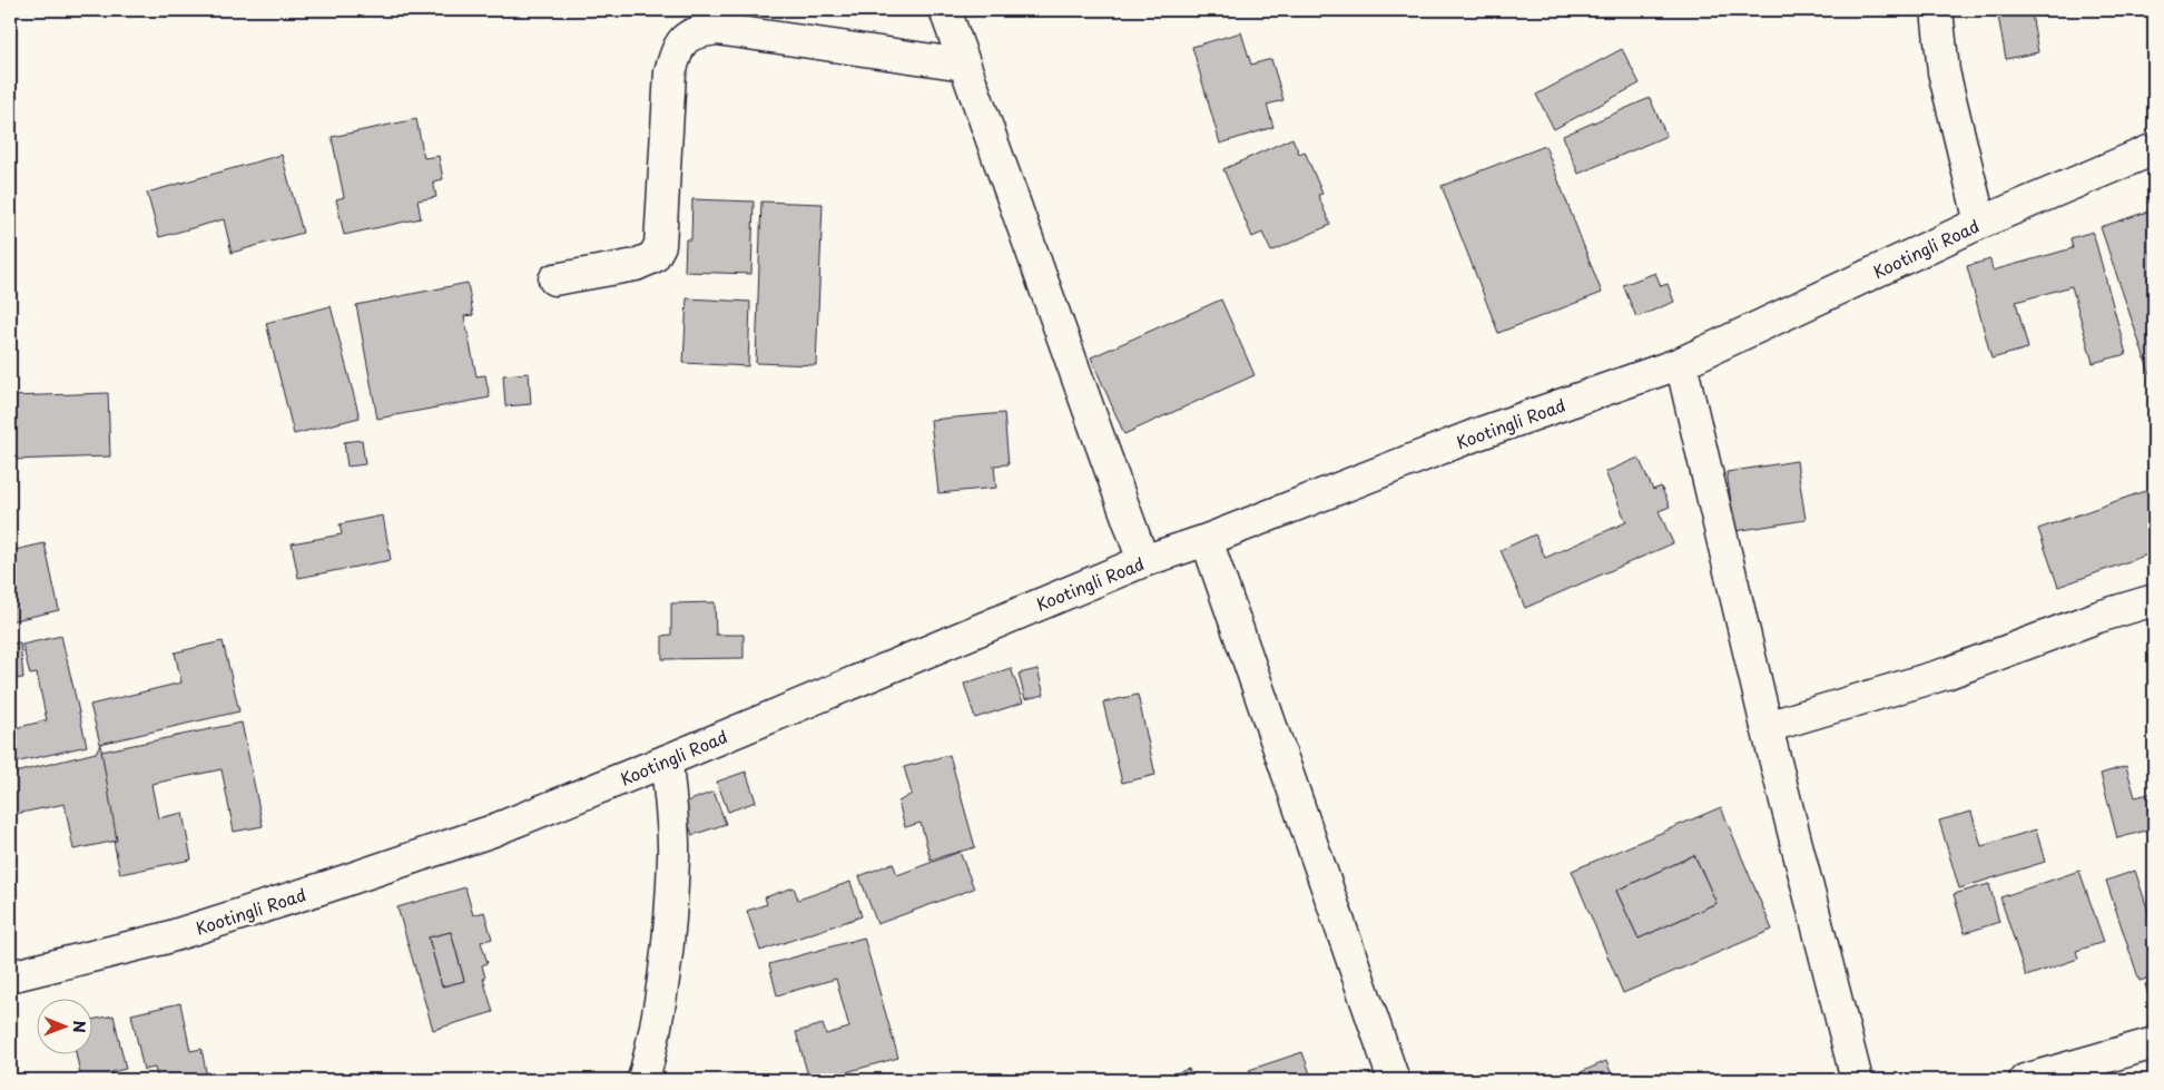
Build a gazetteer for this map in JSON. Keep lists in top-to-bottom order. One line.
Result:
{"streets":{"street":["Kootingli Road"]},"north":"right"}
